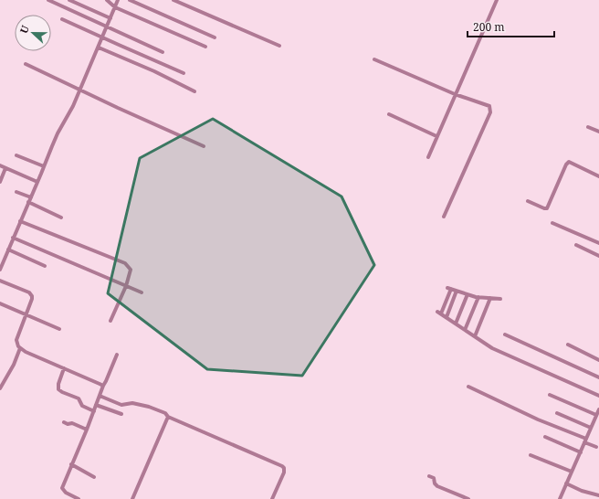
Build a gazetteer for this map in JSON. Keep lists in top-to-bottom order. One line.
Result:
{"scale_bar":"200 m","north":"left"}
